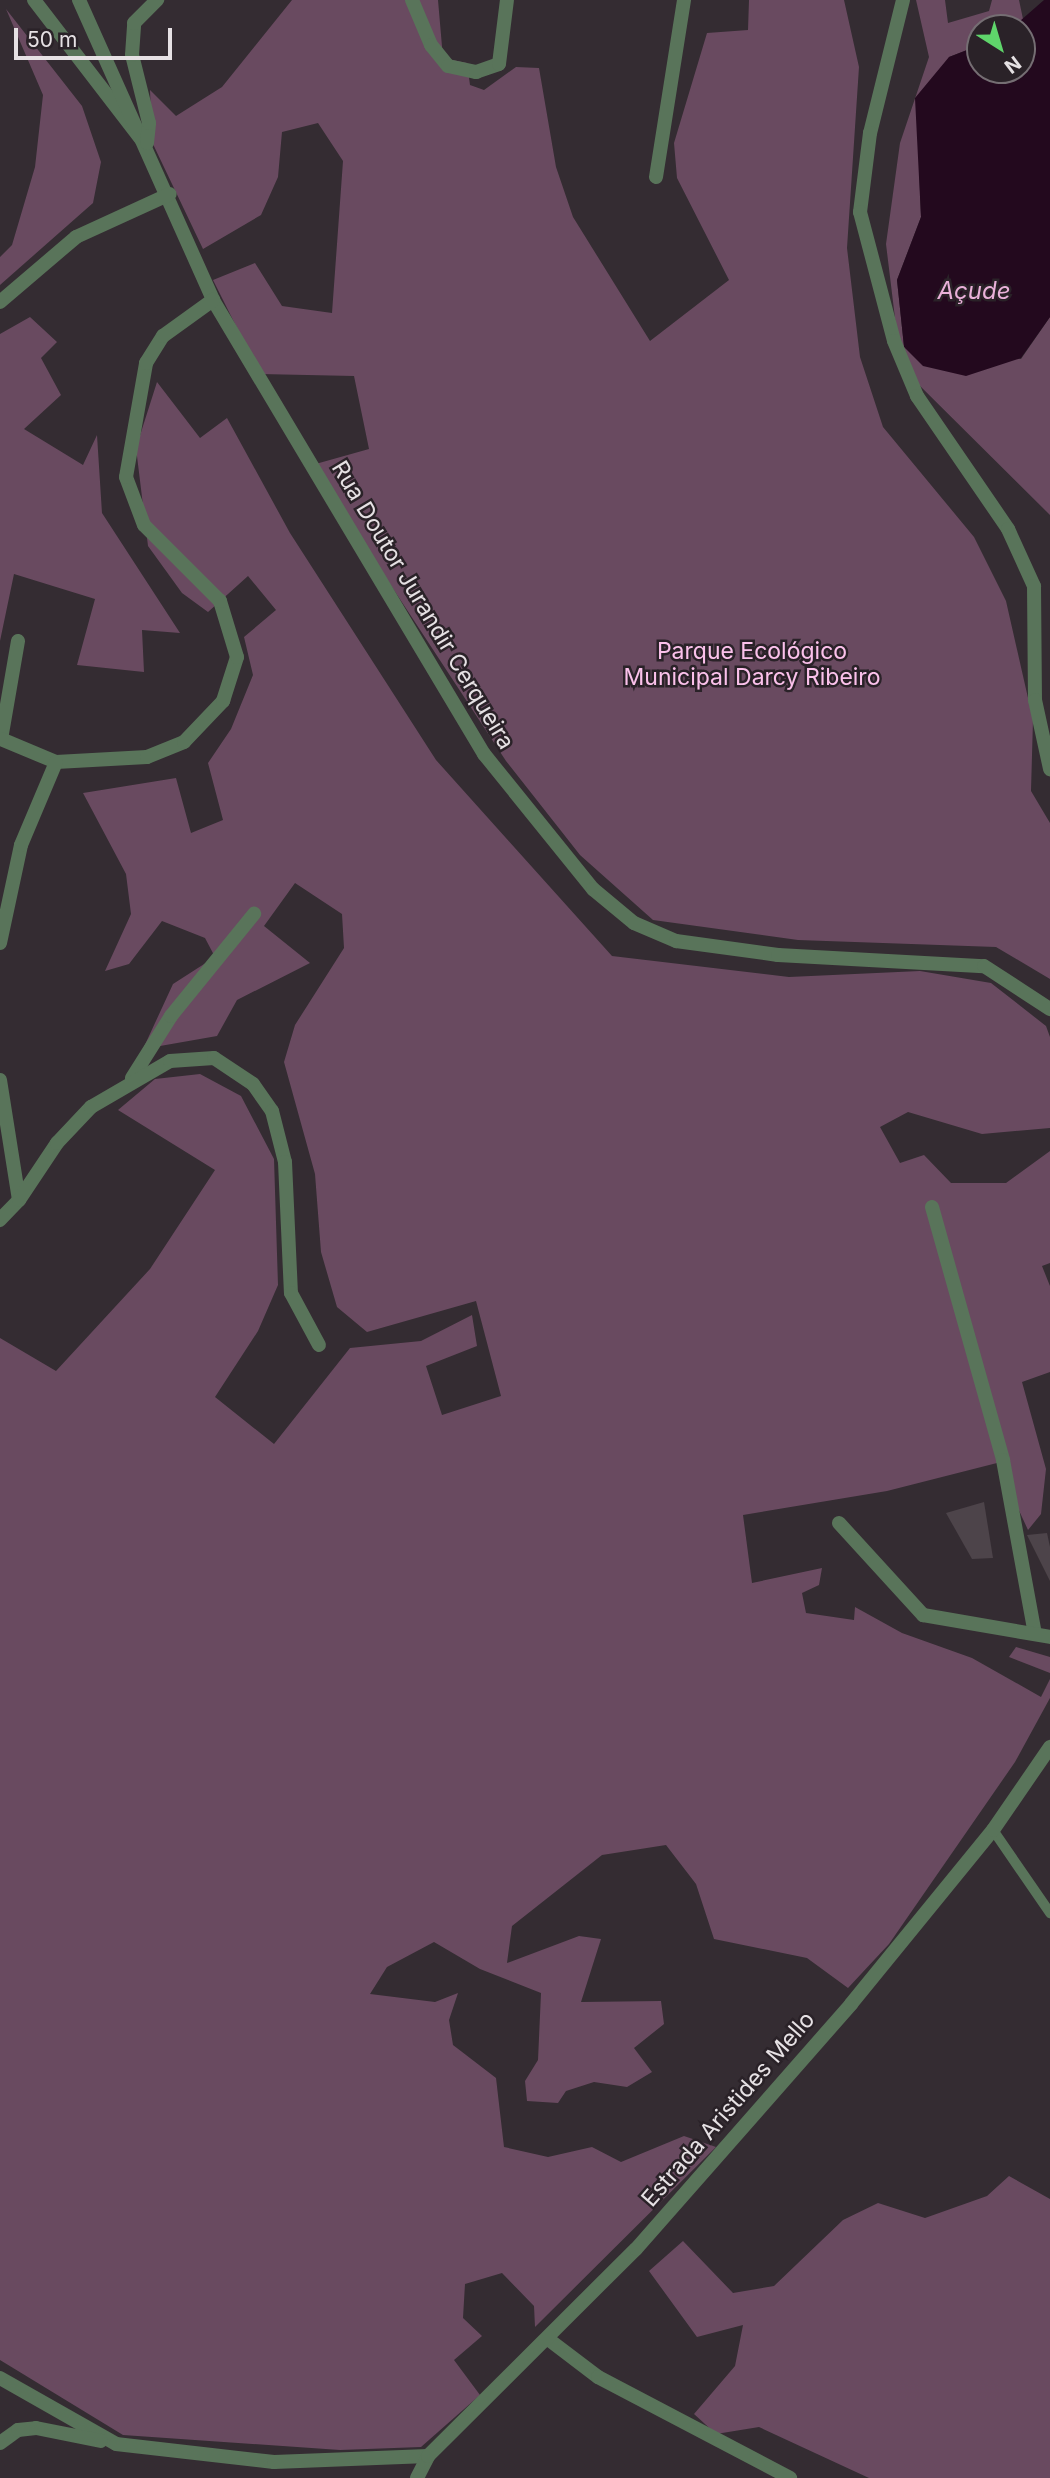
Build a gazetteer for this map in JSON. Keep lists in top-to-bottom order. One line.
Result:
{"streets":{"street":["Rua Doutor Jurandir Cerqueira","Estrada Aristides Mello"]},"water":["Açude"],"parks":["Parque Ecológico Municipal Darcy Ribeiro"],"scale_bar":"50 m","north":"bottom right"}
